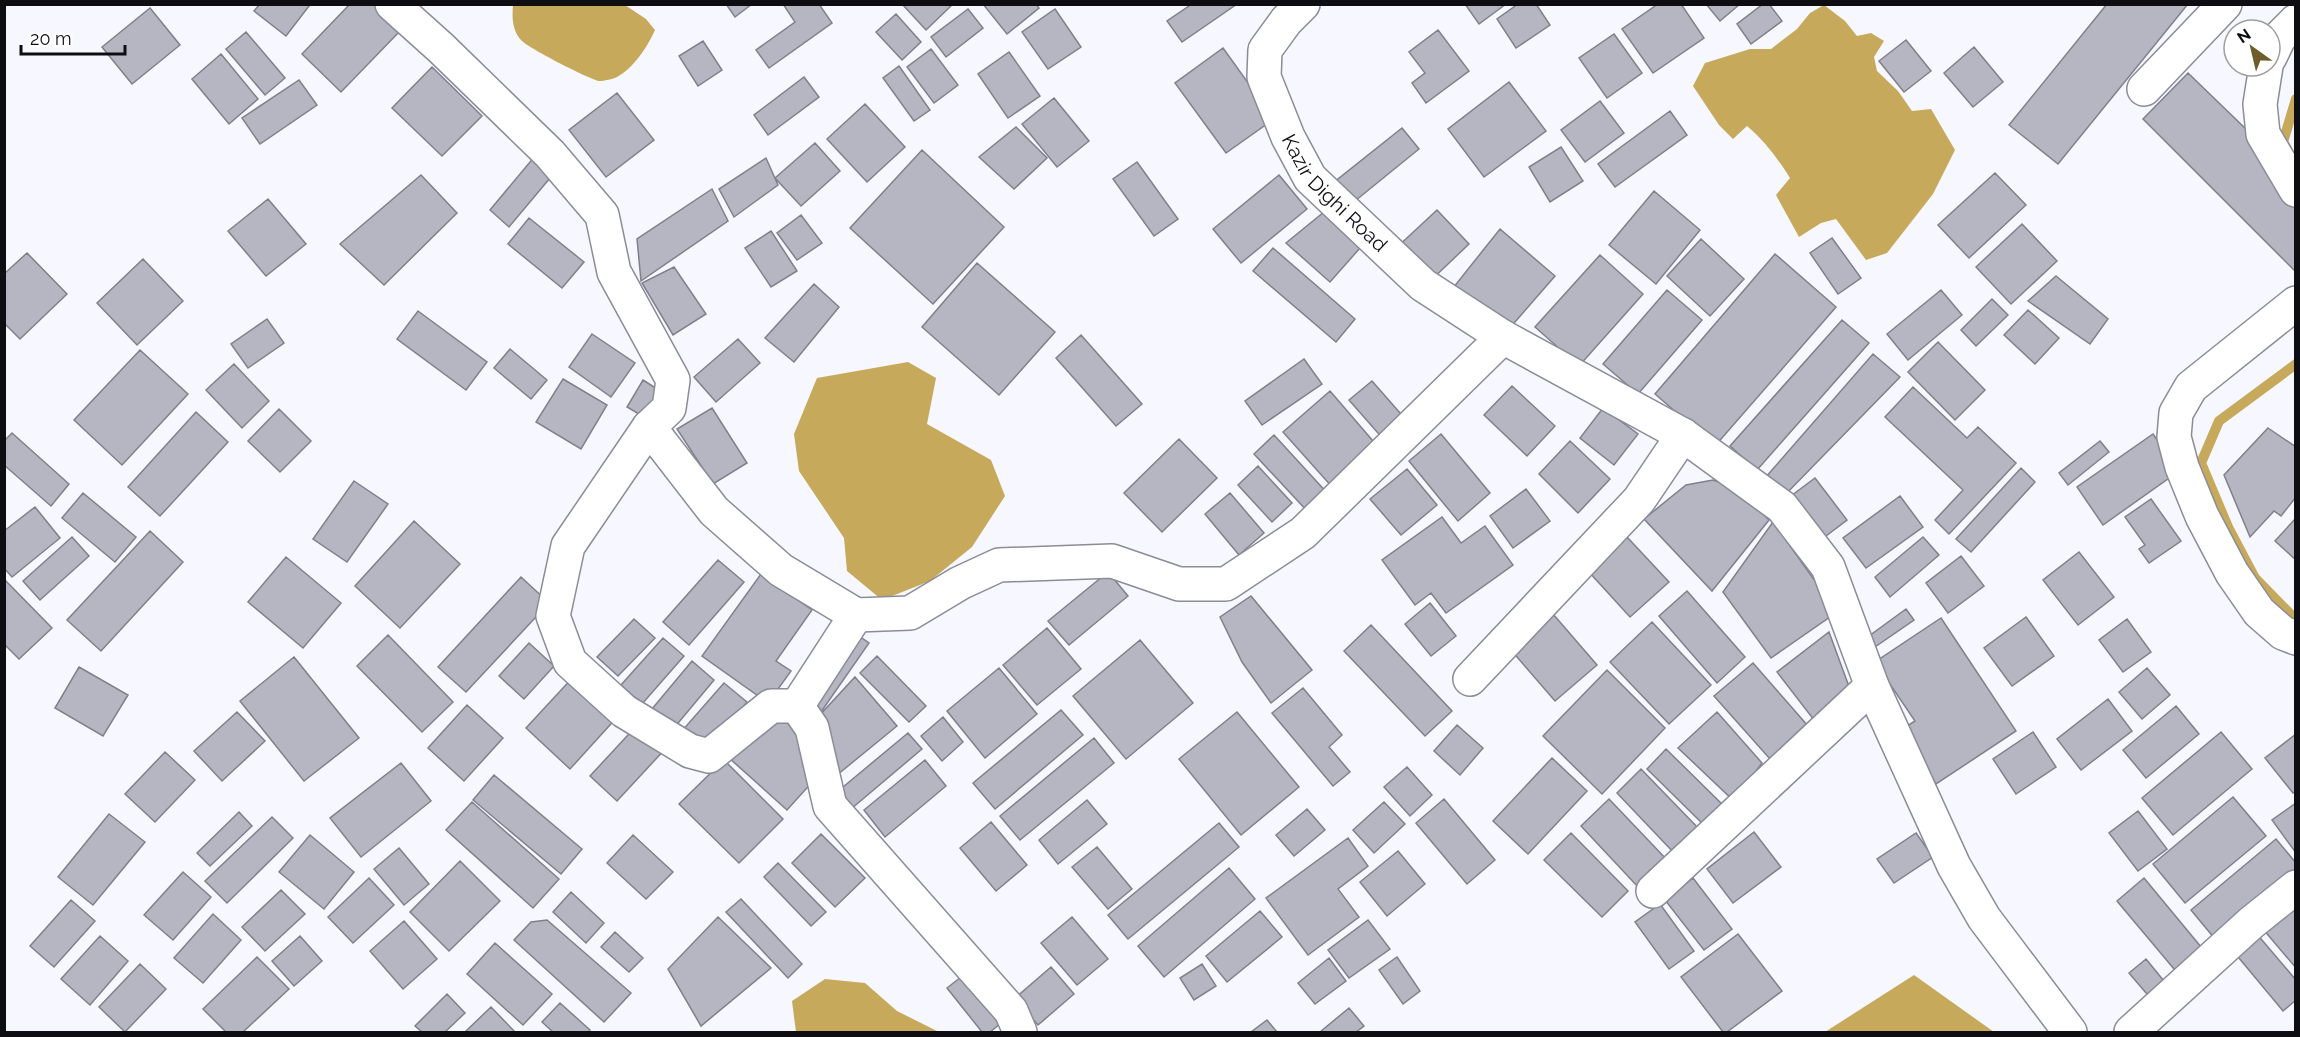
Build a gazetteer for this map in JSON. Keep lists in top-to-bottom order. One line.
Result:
{"streets":{"street":["Kazir Dighi Road"]},"scale_bar":"20 m","north":"top left"}
